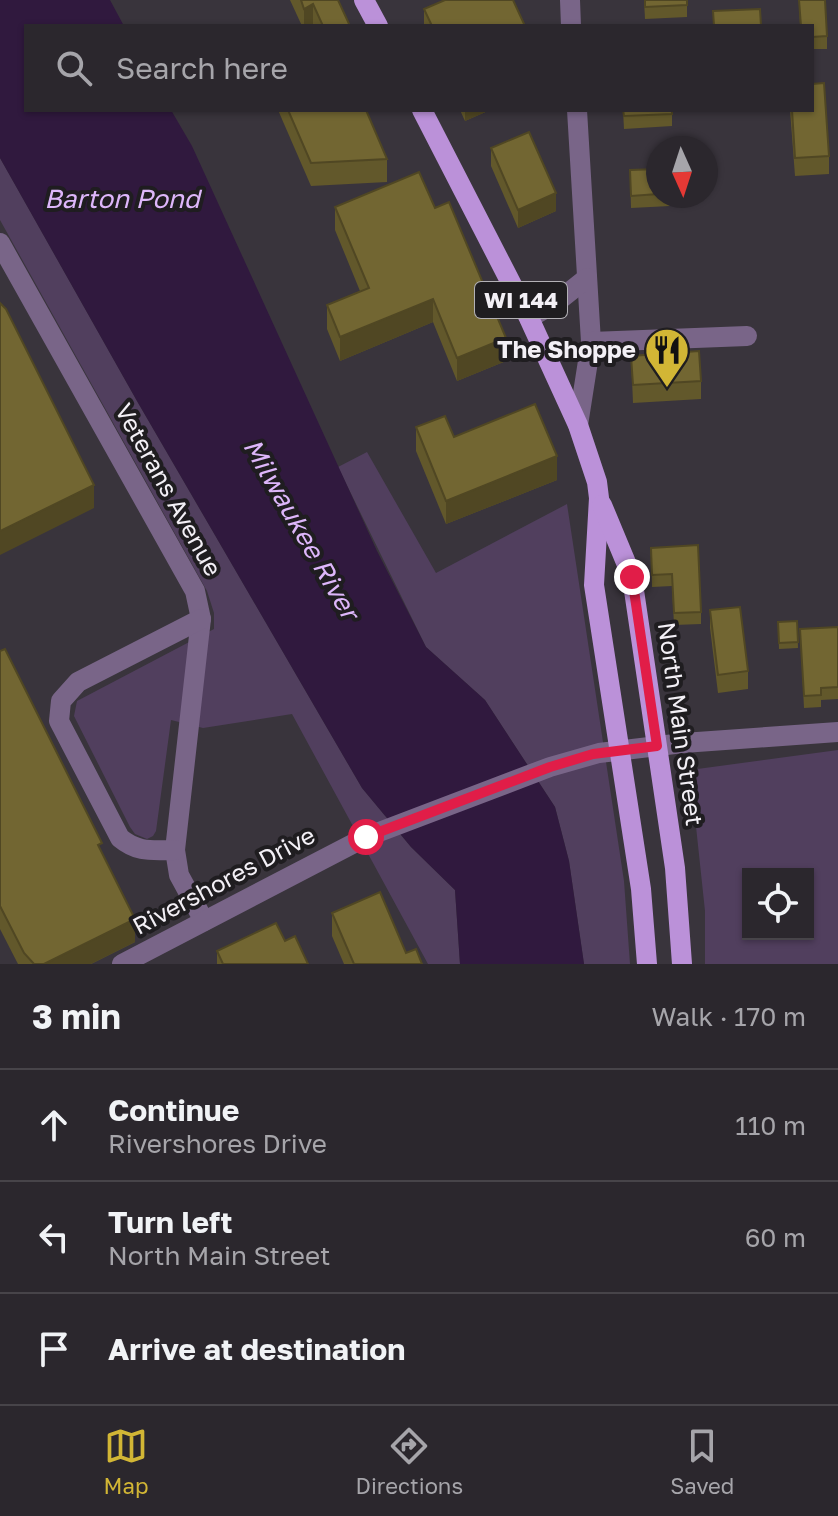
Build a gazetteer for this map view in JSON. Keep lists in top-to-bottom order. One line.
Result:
{"streets":{"main road":["WI 144","North Main Street"],"street":["Veterans Avenue","Rivershores Drive"]},"crossings":[["Veterans Avenue","Rivershores Drive"],["North Main Street","Rivershores Drive"]],"water":["Barton Pond","Milwaukee River"],"places":{"restaurant":["The Shoppe"]},"north":"bottom","page":{"search":"Search here","heading":["3 min","Walk · 170 m"],"list":[["Continue","Rivershores Drive","110 m"],["Turn left","North Main Street","60 m"],"Arrive at destination"],"nav":["Map","Directions","Saved"]}}
